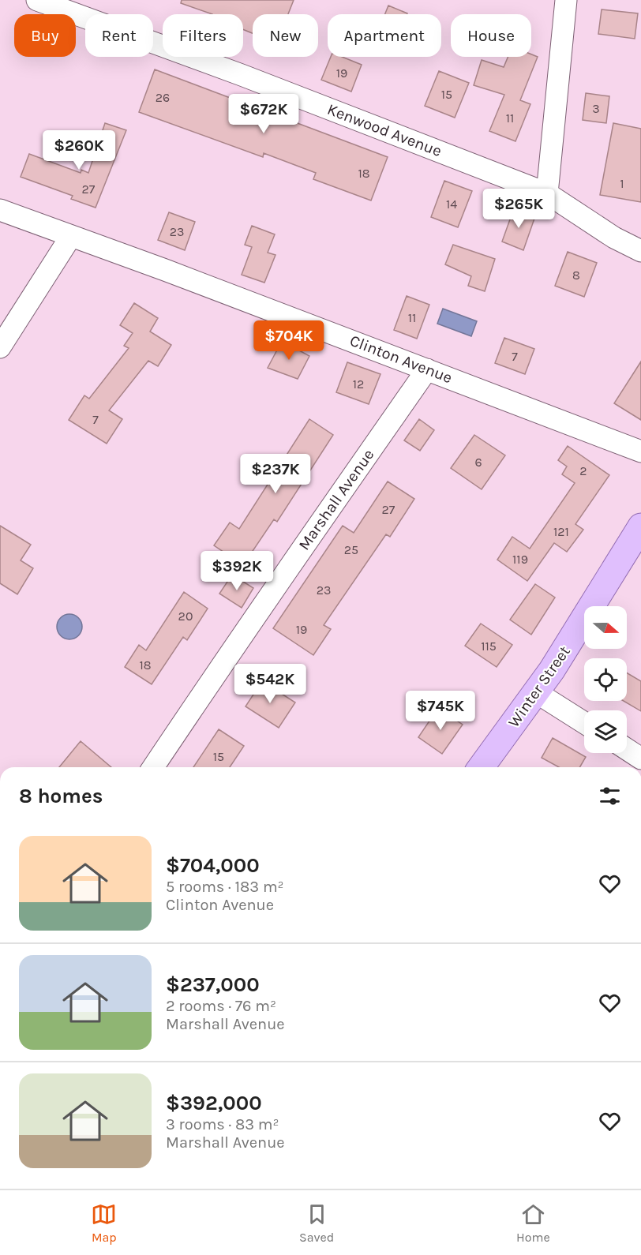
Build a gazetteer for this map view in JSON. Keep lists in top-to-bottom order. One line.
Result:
{"streets":{"main road":["Winter Street"],"street":["Kenwood Avenue","Clinton Avenue","Marshall Avenue"]},"crossings":[["Clinton Avenue","Marshall Avenue"]],"house_numbers":["19","15","26","3","11","18","1","27","14","23","8","11","7","12","7","6","2","27","121","25","119","23","20","19","115","18","15"],"north":"right","page":{"chip":["Buy","Rent","Filters","New","Apartment","House"],"price":["$672K","$260K","$265K","$704K","$237K","$392K","$542K","$745K"],"heading":"8 homes","list":[{"name":"$704,000","note":"5 rooms · 183 m² · Clinton Avenue"},{"name":"$237,000","note":"2 rooms · 76 m² · Marshall Avenue"},{"name":"$392,000","note":"3 rooms · 83 m² · Marshall Avenue"}],"tabs":["Map","Saved","Home"]}}
